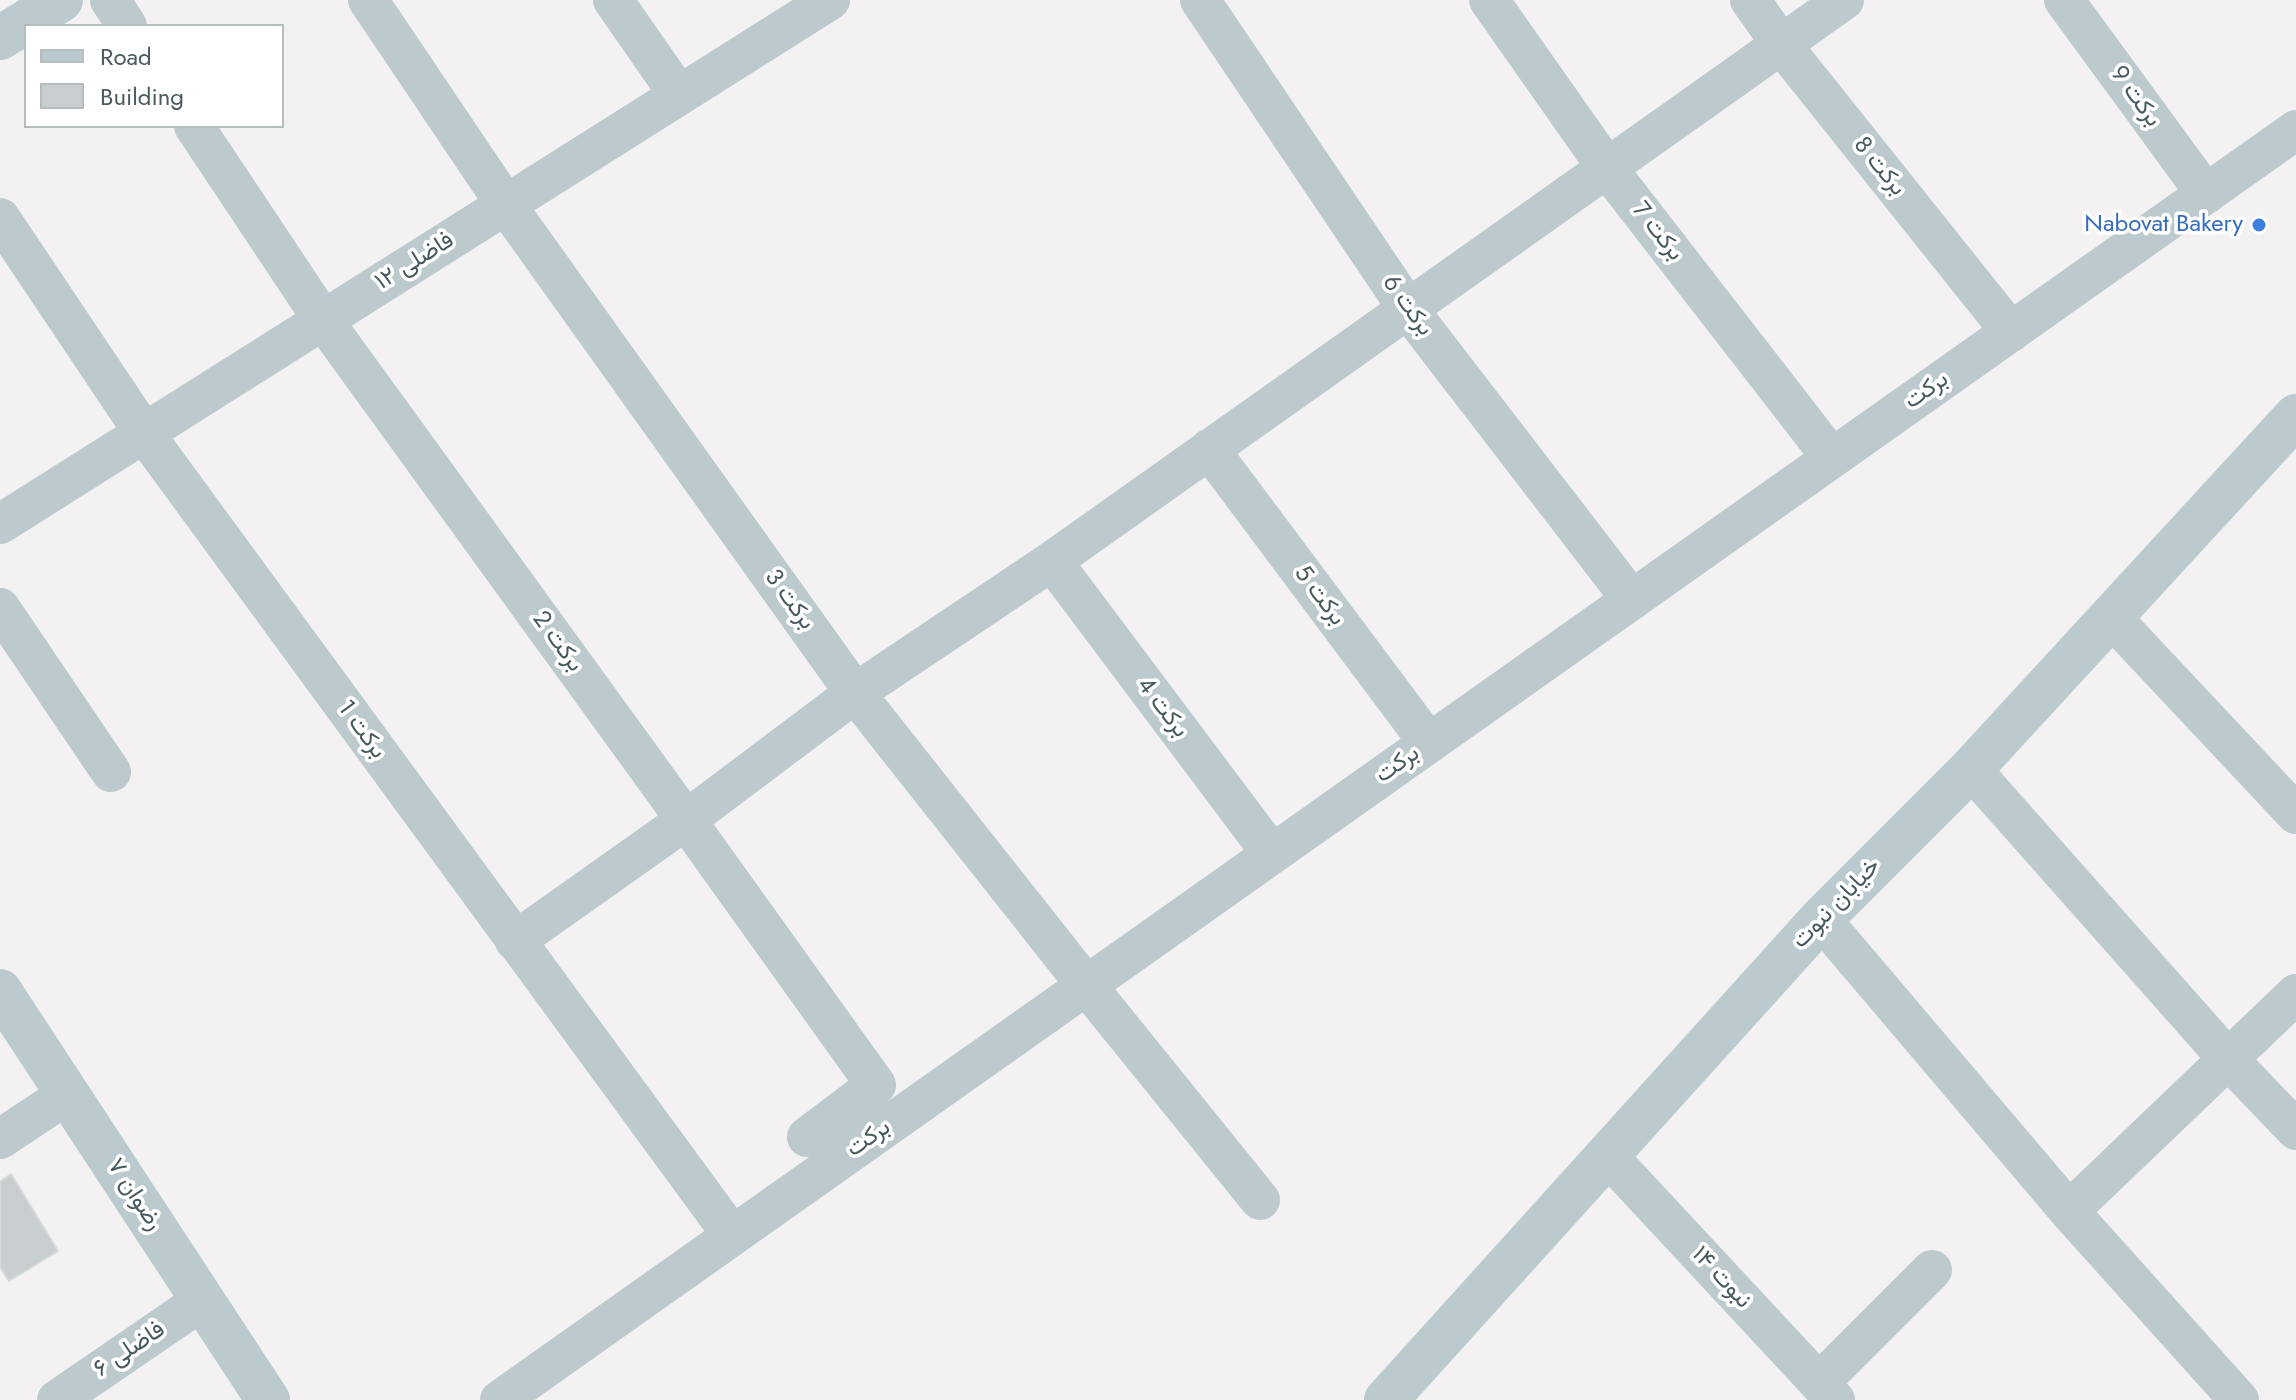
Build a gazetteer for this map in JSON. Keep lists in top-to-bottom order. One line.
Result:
{"streets":{"street":["برکت 9","برکت 8","برکت 7","فاضلی ۱۲","برکت 6","برکت","برکت 5","برکت 3","برکت 2","برکت 4","برکت 1","خیابان نبوت","رضوان ۷","نبوت ۱۴","فاضلی ۶"]},"crossings":[["برکت 9","برکت"],["برکت 8","برکت"],["برکت 7","برکت"],["فاضلی ۱۲","برکت 3"],["فاضلی ۱۲","برکت 2"],["فاضلی ۱۲","برکت 1"],["برکت 6","برکت"],["برکت","برکت 5"],["برکت","برکت 3"],["برکت","برکت 4"],["برکت","برکت 1"],["خیابان نبوت","نبوت ۱۴"],["رضوان ۷","فاضلی ۶"]],"places":["Nabovat Bakery"],"legend":["Road","Building"]}
